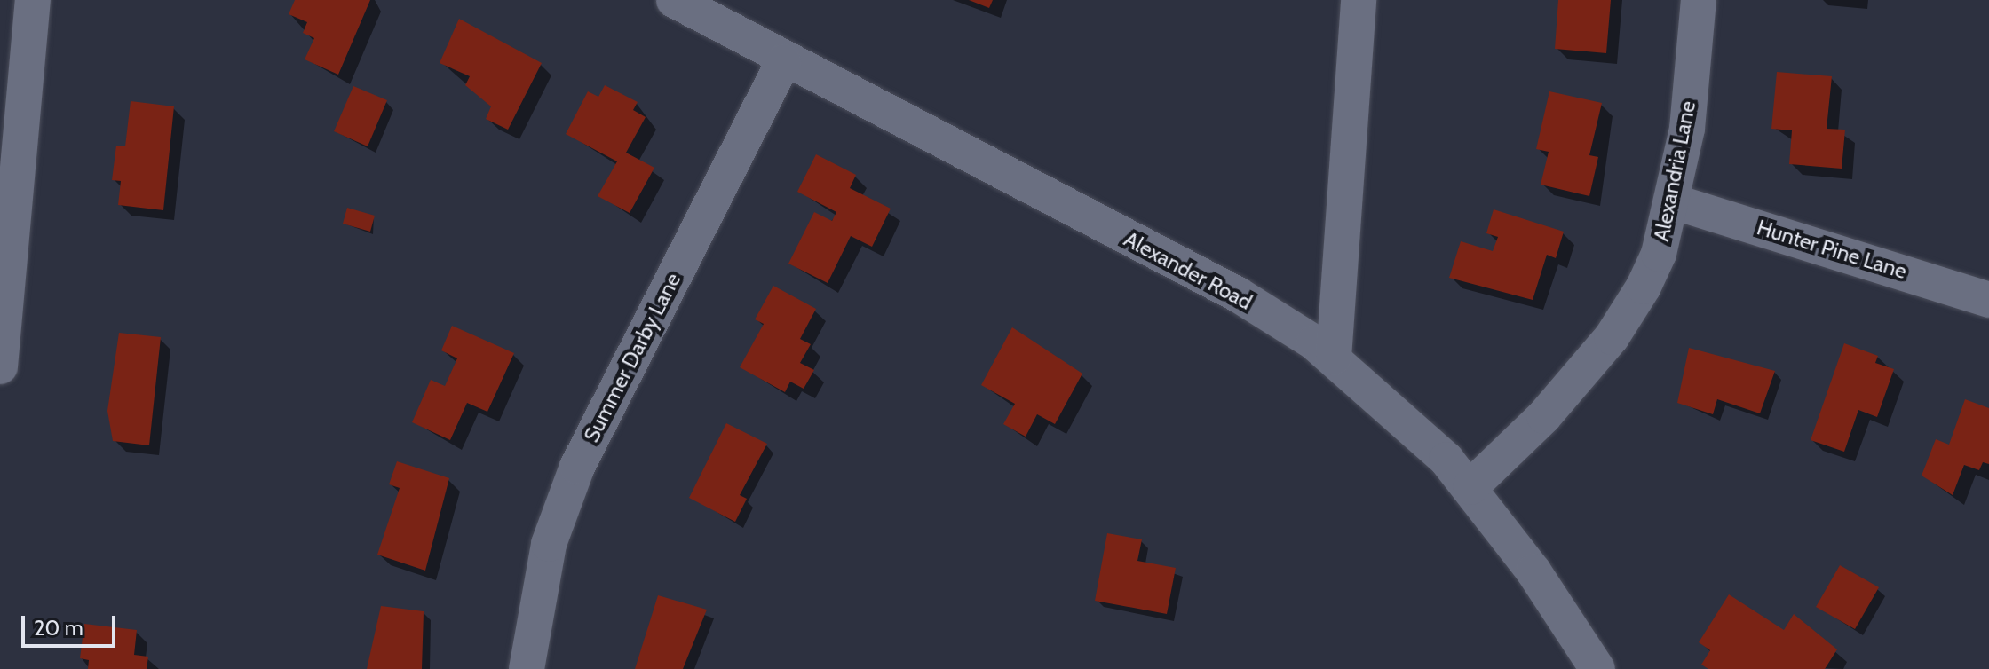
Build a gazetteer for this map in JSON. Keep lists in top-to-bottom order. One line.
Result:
{"streets":{"street":["Alexandria Lane","Hunter Pine Lane","Alexander Road","Summer Darby Lane"]},"crossings":[["Alexandria Lane","Hunter Pine Lane"],["Alexandria Lane","Alexander Road"],["Alexander Road","Summer Darby Lane"]],"scale_bar":"20 m"}
